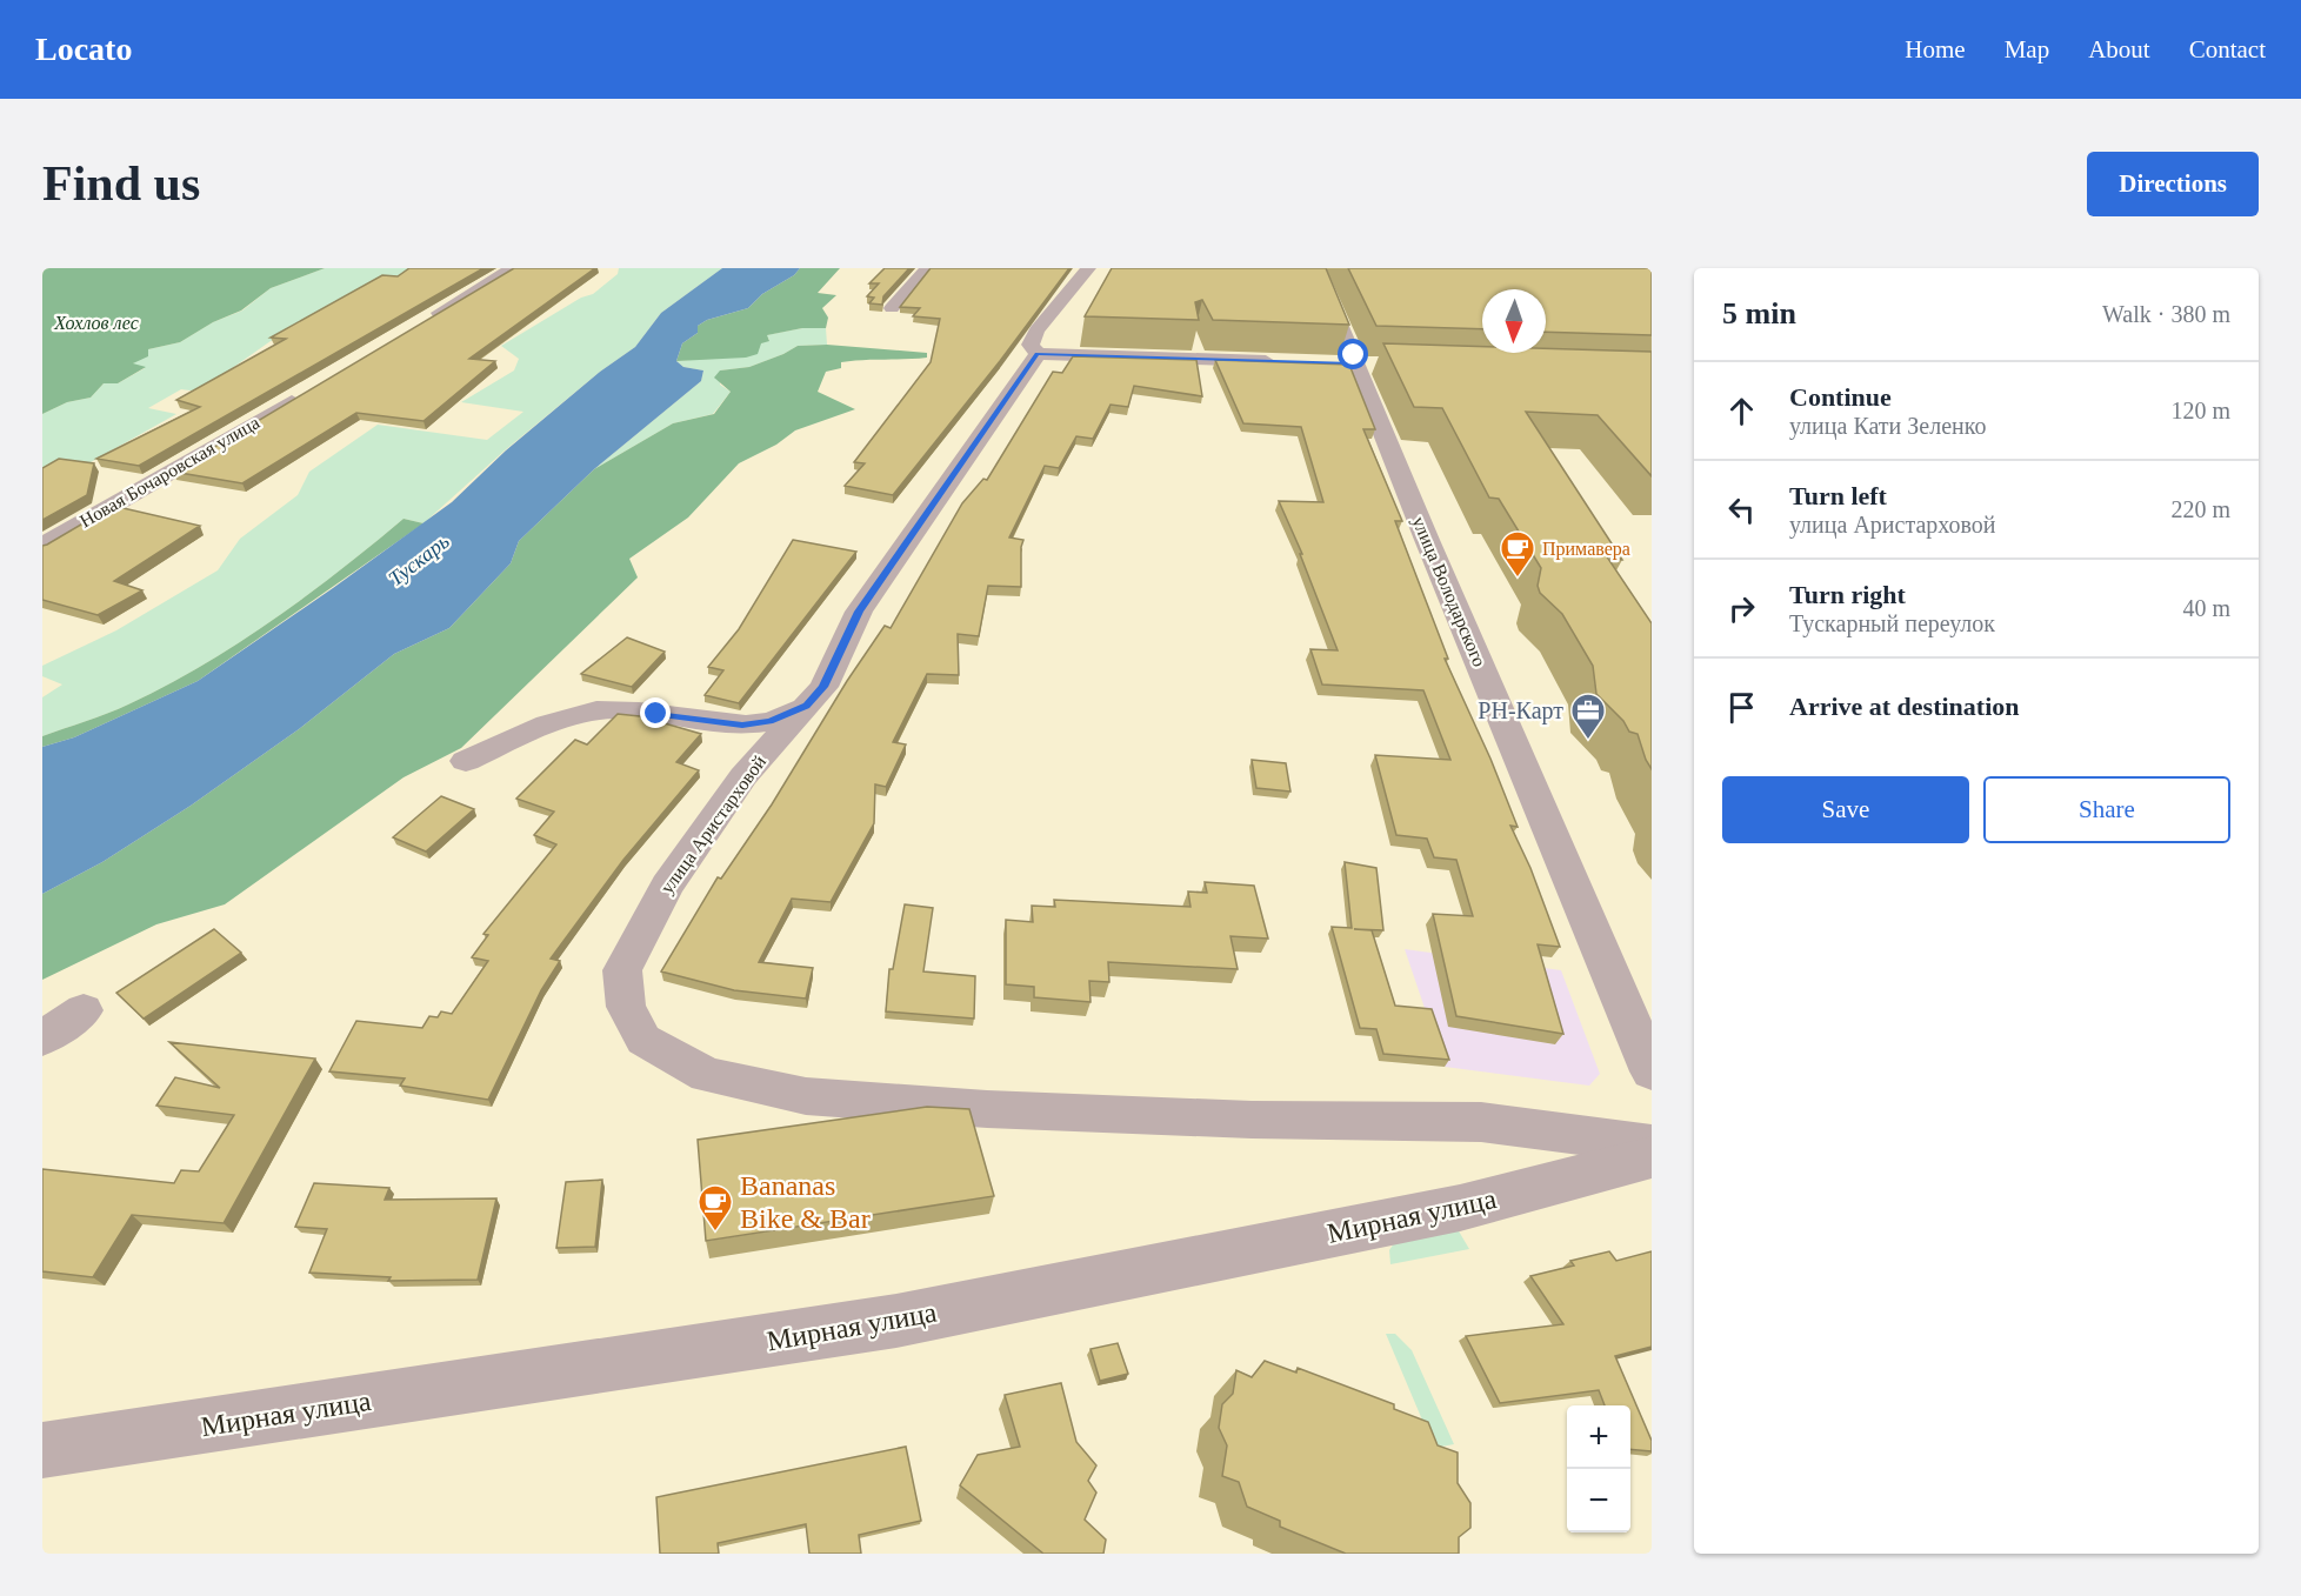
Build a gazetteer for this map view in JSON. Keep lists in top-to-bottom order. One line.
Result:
{"streets":{"street":["Новая Бочаровская улица","улица Володарского","улица Аристарховой","Мирная улица"]},"water":["Тускарь"],"parks":["Хохлов лес"],"places":{"cafe":["Примавера","Bananas Bike & Bar"],"office":["РН-Карт"]},"north":"bottom","page":{"header":"Locato","nav":["Home","Map","About","Contact"],"buttons":["Directions",["Save","Share"]],"title":"Find us","heading":["5 min","Walk · 380 m"],"list":[["Continue","улица Кати Зеленко","120 m"],["Turn left","улица Аристарховой","220 m"],["Turn right","Тускарный переулок","40 m"],"Arrive at destination"],"map_buttons":["+","−"]}}
